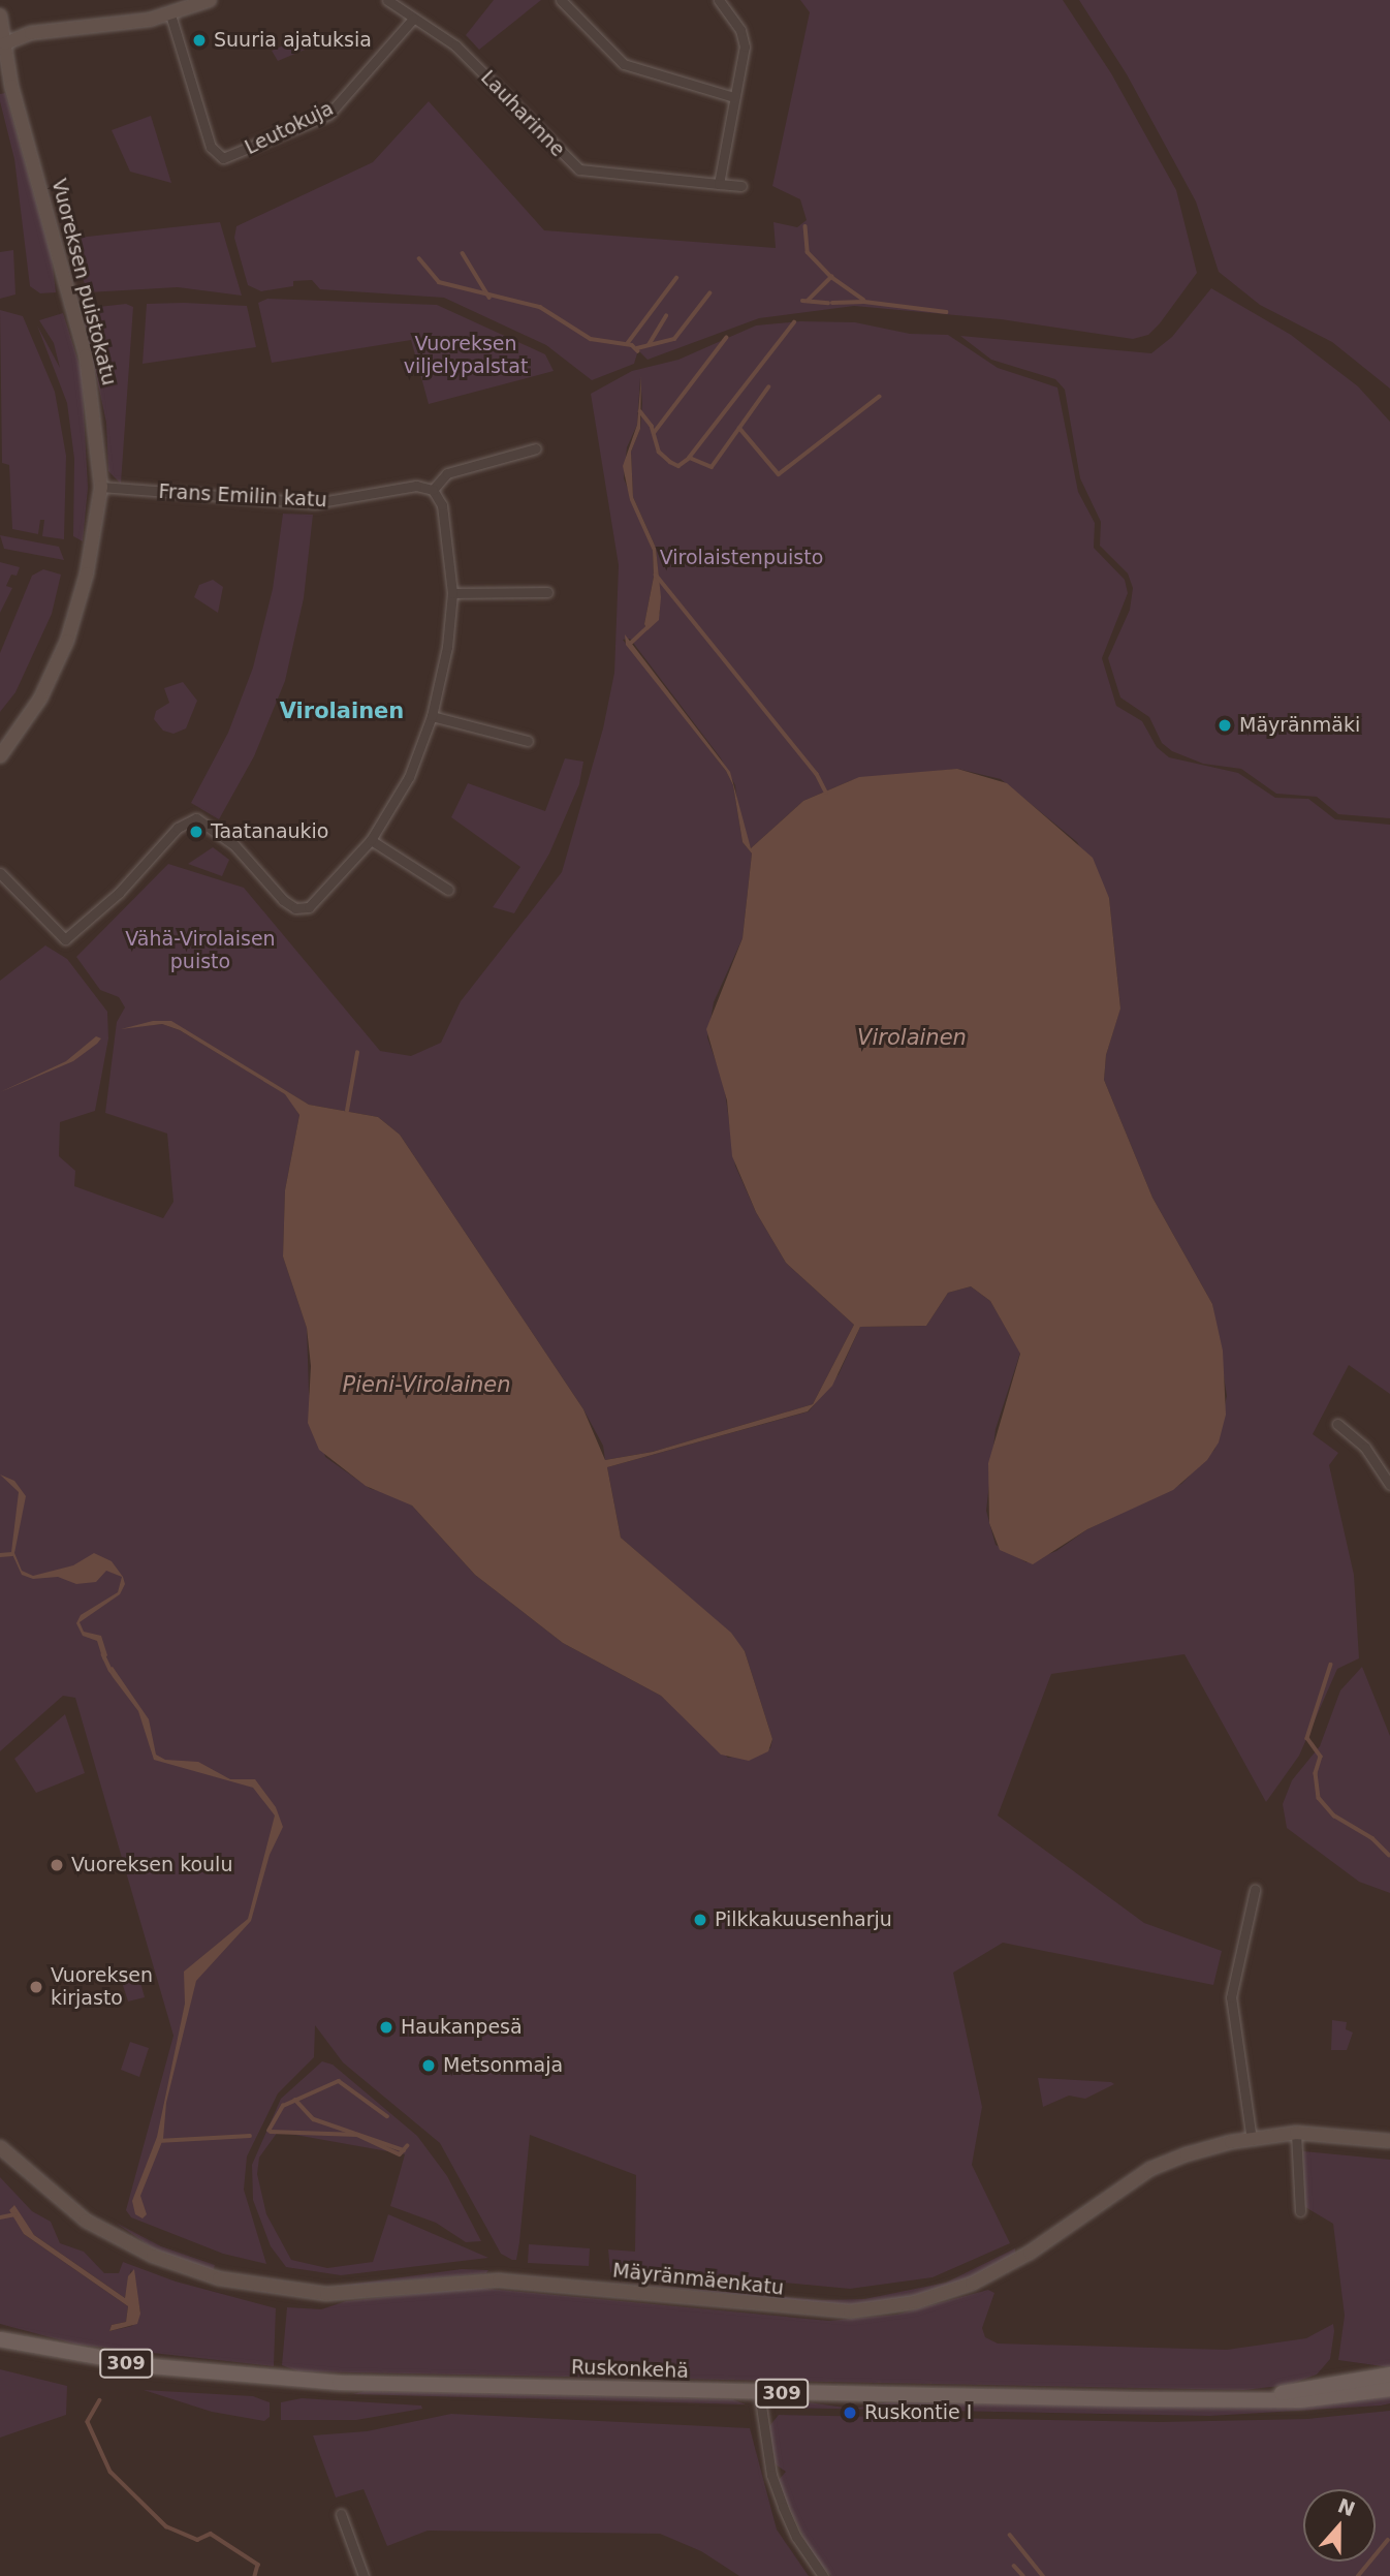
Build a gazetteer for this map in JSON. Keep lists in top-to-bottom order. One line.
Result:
{"streets":{"main road":["309","Ruskonkehä"],"street":["Lauharinne","Leutokuja","Vuoreksen puistokatu","Frans Emilin katu","Mäyränmäenkatu"]},"crossings":[["Lauharinne","Leutokuja"],["Vuoreksen puistokatu","Frans Emilin katu"]],"districts":["Virolainen"],"water":["Virolainen","Pieni-Virolainen"],"parks":["Vuoreksen viljelypalstat","Virolaistenpuisto","Vähä-Virolaisen puisto"],"places":["Suuria ajatuksia","Mäyränmäki","Taatanaukio","Vuoreksen koulu","Pilkkakuusenharju","Vuoreksen kirjasto","Haukanpesä","Metsonmaja","Ruskontie I"],"north":"top"}
